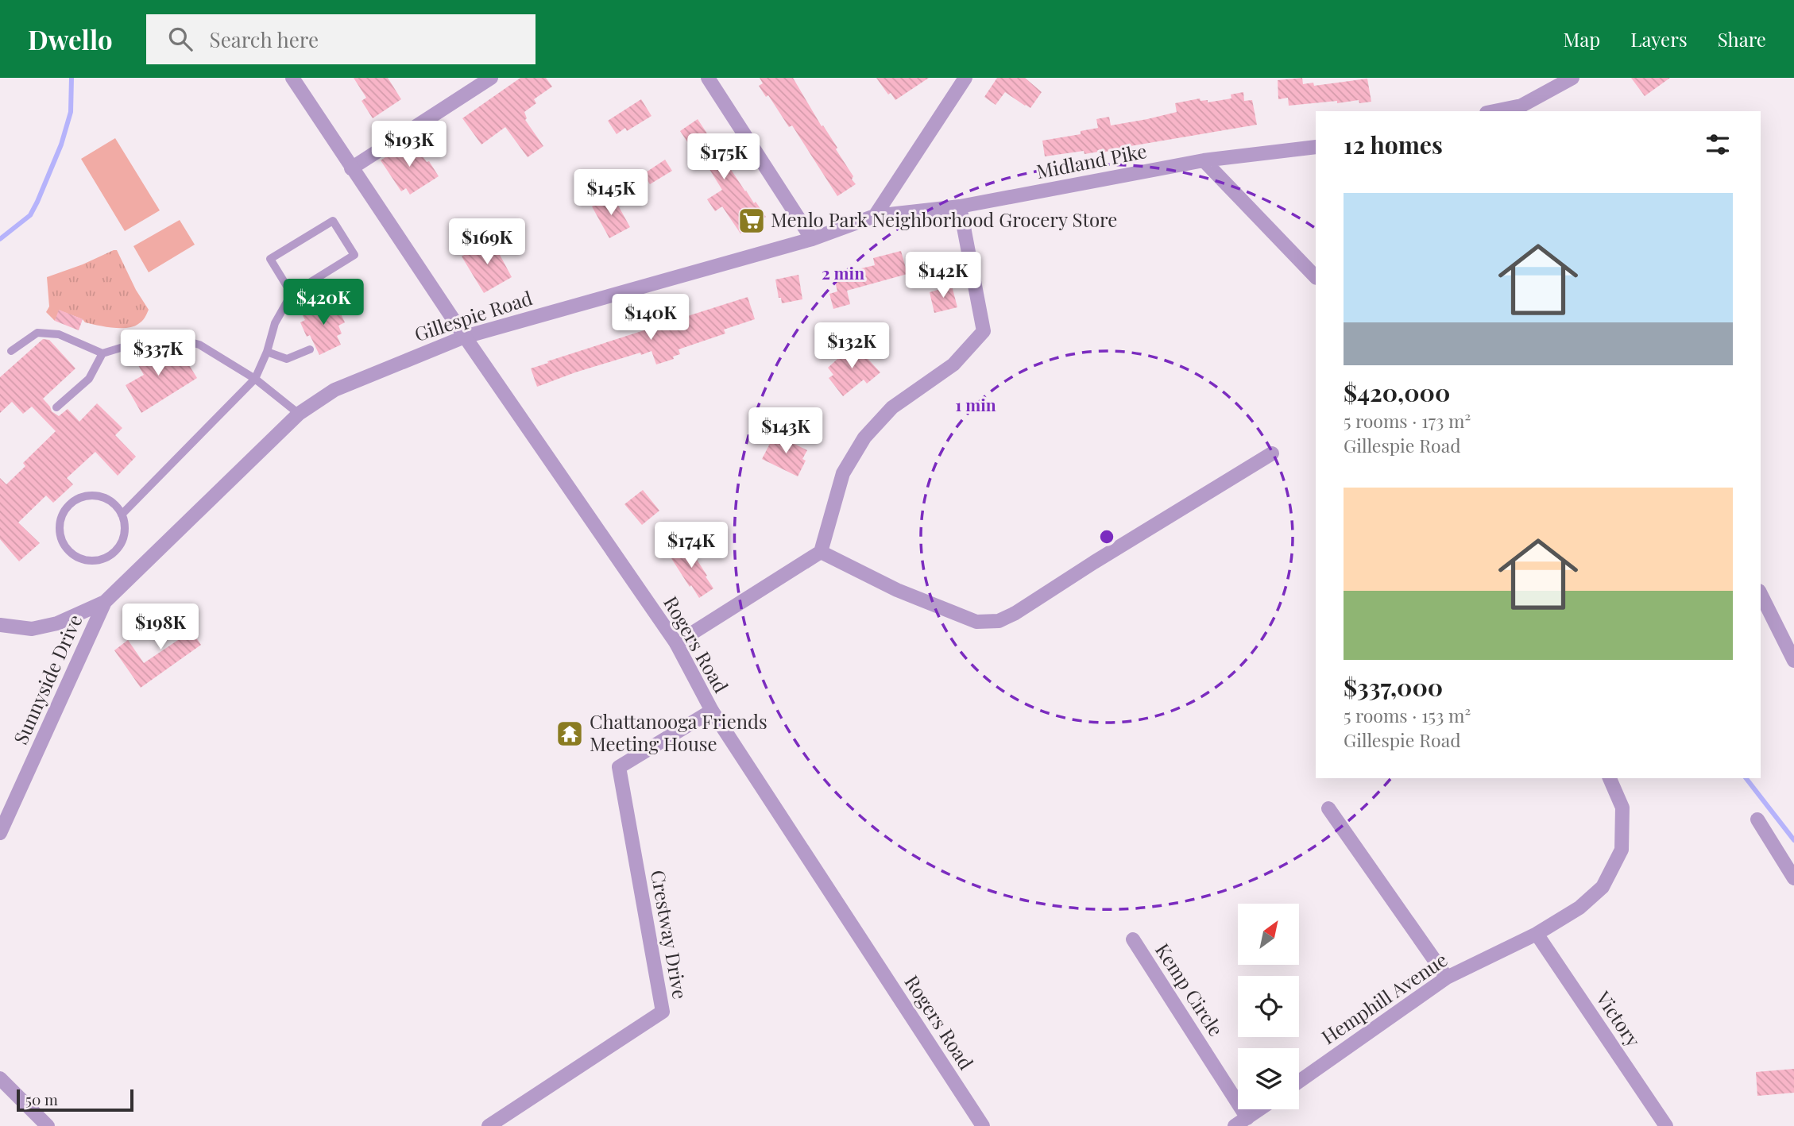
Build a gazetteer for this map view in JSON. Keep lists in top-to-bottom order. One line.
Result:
{"streets":{"street":["Midland Pike","Gillespie Road","Rogers Road","Sunnyside Drive","Crestway Drive","Kemp Circle","Hemphill Avenue","Victory"]},"crossings":[["Midland Pike","Gillespie Road"],["Gillespie Road","Rogers Road"],["Gillespie Road","Sunnyside Drive"],["Rogers Road","Crestway Drive"],["Hemphill Avenue","Victory"]],"places":{"supermarket":["Menlo Park Neighborhood Grocery Store"],"temple":["Chattanooga Friends Meeting House"]},"scale_bar":"50 m","north":"top right","page":{"header":"Dwello","search":"Search here","nav":["Map","Layers","Share"],"heading":"12 homes","price":["$193K","$175K","$145K","$169K","$142K","$420K","$140K","$132K","$337K","$143K","$174K","$198K"],"list":[{"name":"$420,000","note":"5 rooms · 173 m² · Gillespie Road"},{"name":"$337,000","note":"5 rooms · 153 m² · Gillespie Road"}],"scale":"50 m"},"rings":["2 min","1 min"]}
